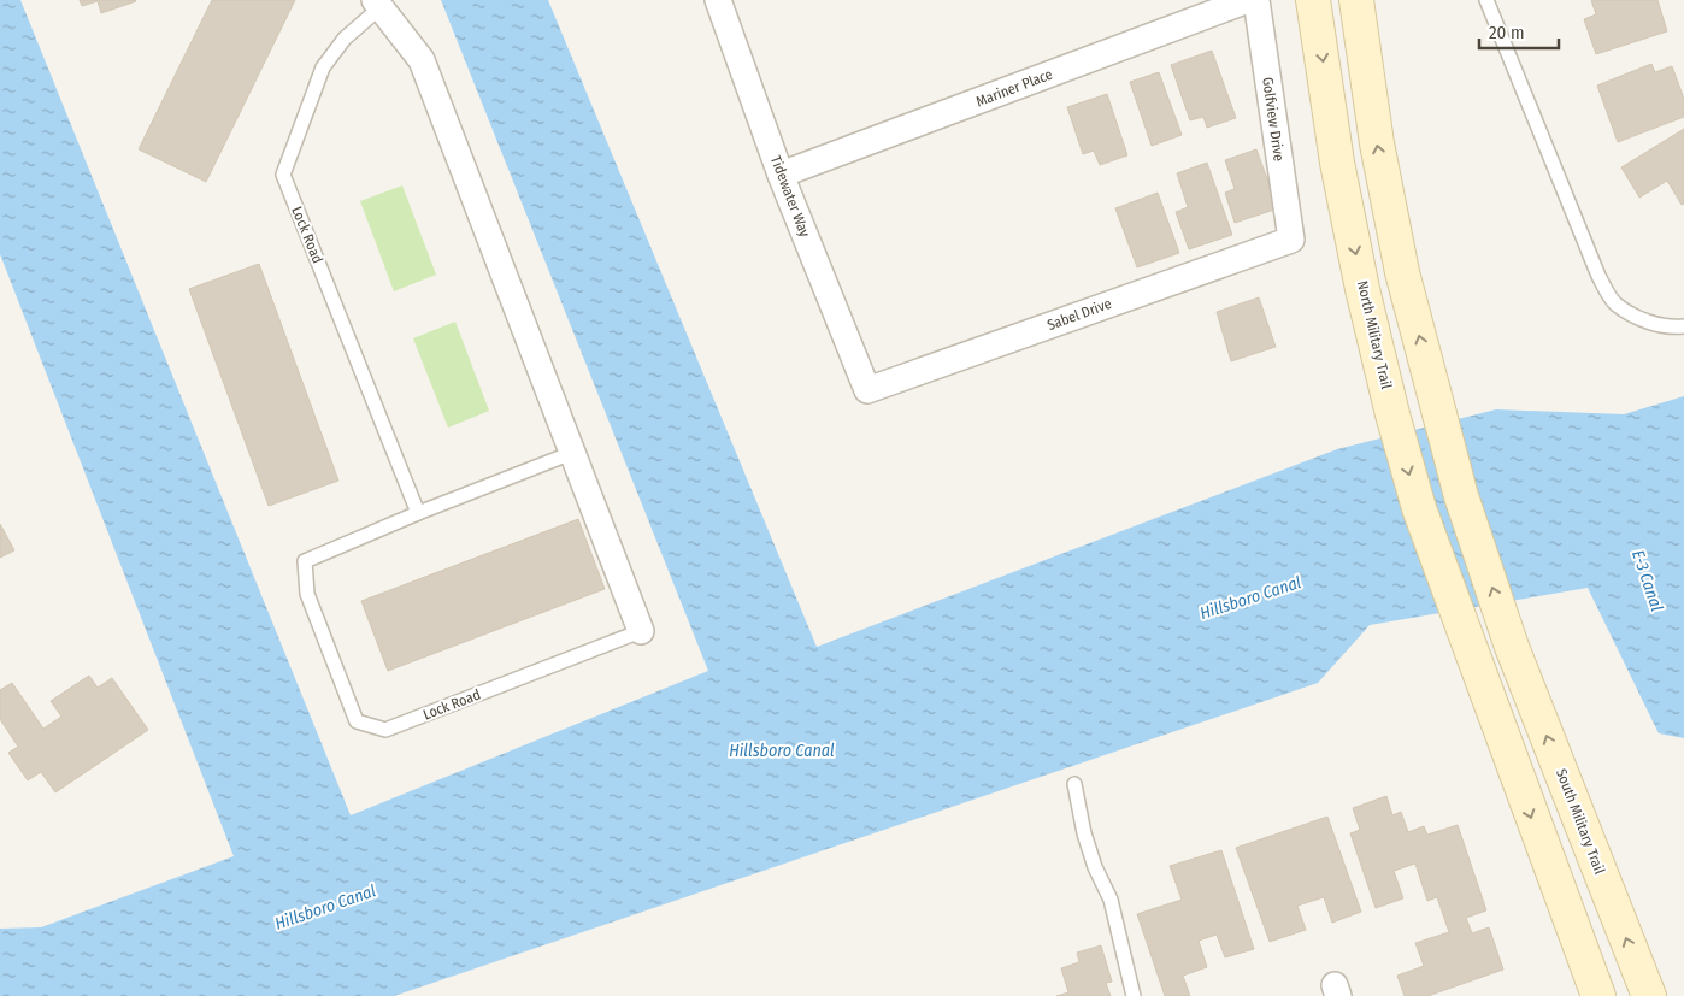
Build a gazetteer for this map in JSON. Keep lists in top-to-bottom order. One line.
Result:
{"streets":{"street":["Mariner Place","Golfview Drive","Tidewater Way","Lock Road","Sabel Drive","North Military Trail","South Military Trail"]},"crossings":[["Mariner Place","Tidewater Way"],["Golfview Drive","Sabel Drive"],["Tidewater Way","Sabel Drive"]],"one_way":["North Military Trail","South Military Trail"],"water":["E-3 Canal","Hillsboro Canal"],"scale_bar":"20 m"}
